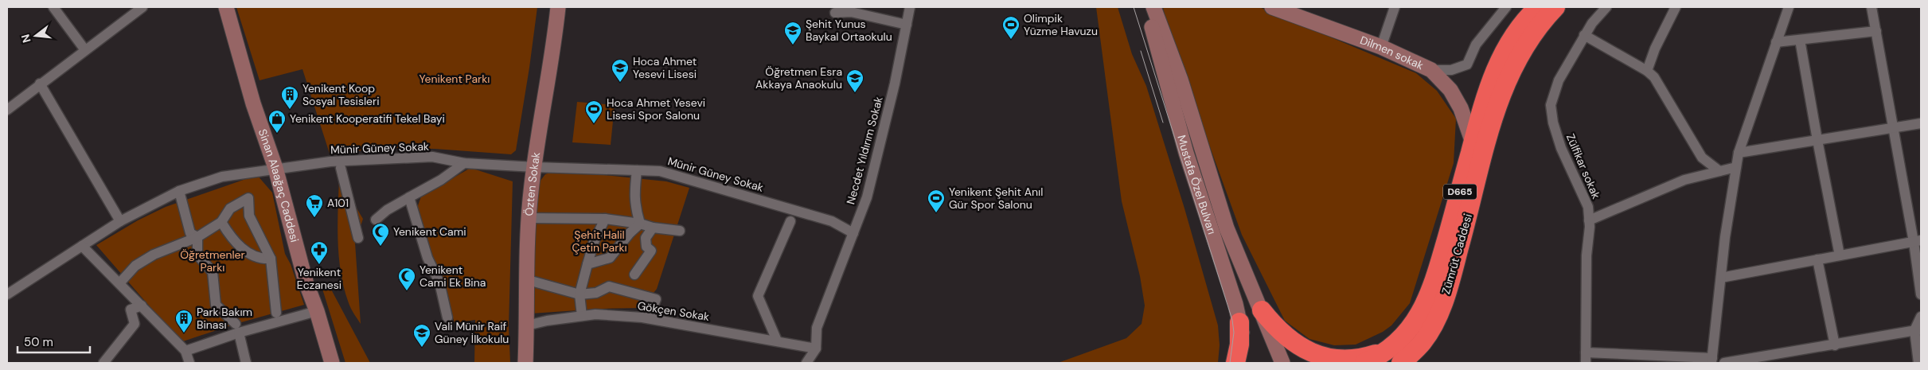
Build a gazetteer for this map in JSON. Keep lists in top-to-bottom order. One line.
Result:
{"streets":{"highway":["D665","Zümrüt Caddesi"],"street":["Dilmen sokak","Münir Güney Sokak","Necdet Yıldırım Sokak","Zülfikar sokak","Özten Sokak","Mustafa Özel Bulvarı","Sinan Alaağaç Caddesi","Gökçen Sokak"]},"crossings":[["Dilmen sokak","D665"],["Münir Güney Sokak","Necdet Yıldırım Sokak"],["Münir Güney Sokak","Özten Sokak"],["Münir Güney Sokak","Sinan Alaağaç Caddesi"],["Necdet Yıldırım Sokak","Gökçen Sokak"],["Özten Sokak","Gökçen Sokak"],["D665","Zümrüt Caddesi"]],"parks":["Yenikent Parkı","Şehit Halil Çetin Parkı","Öğretmenler Parkı"],"places":{"sports":["Olimpik Yüzme Havuzu","Hoca Ahmet Yesevi Lisesi Spor Salonu","Yenikent Şehit Anıl Gür Spor Salonu"],"school or university":["Şehit Yunus Baykal Ortaokulu","Hoca Ahmet Yesevi Lisesi","Öğretmen Esra Akkaya Anaokulu","Vali Münir Raif Güney İlkokulu"],"building":["Yenikent Koop Sosyal Tesisleri","Park Bakım Binası"],"shop":["Yenikent Kooperatifi Tekel Bayi"],"supermarket":["A101"],"mosque":["Yenikent Cami","Yenikent Cami Ek Bina"],"pharmacy":["Yenikent Eczanesi"]},"scale_bar":"50 m","north":"left"}
